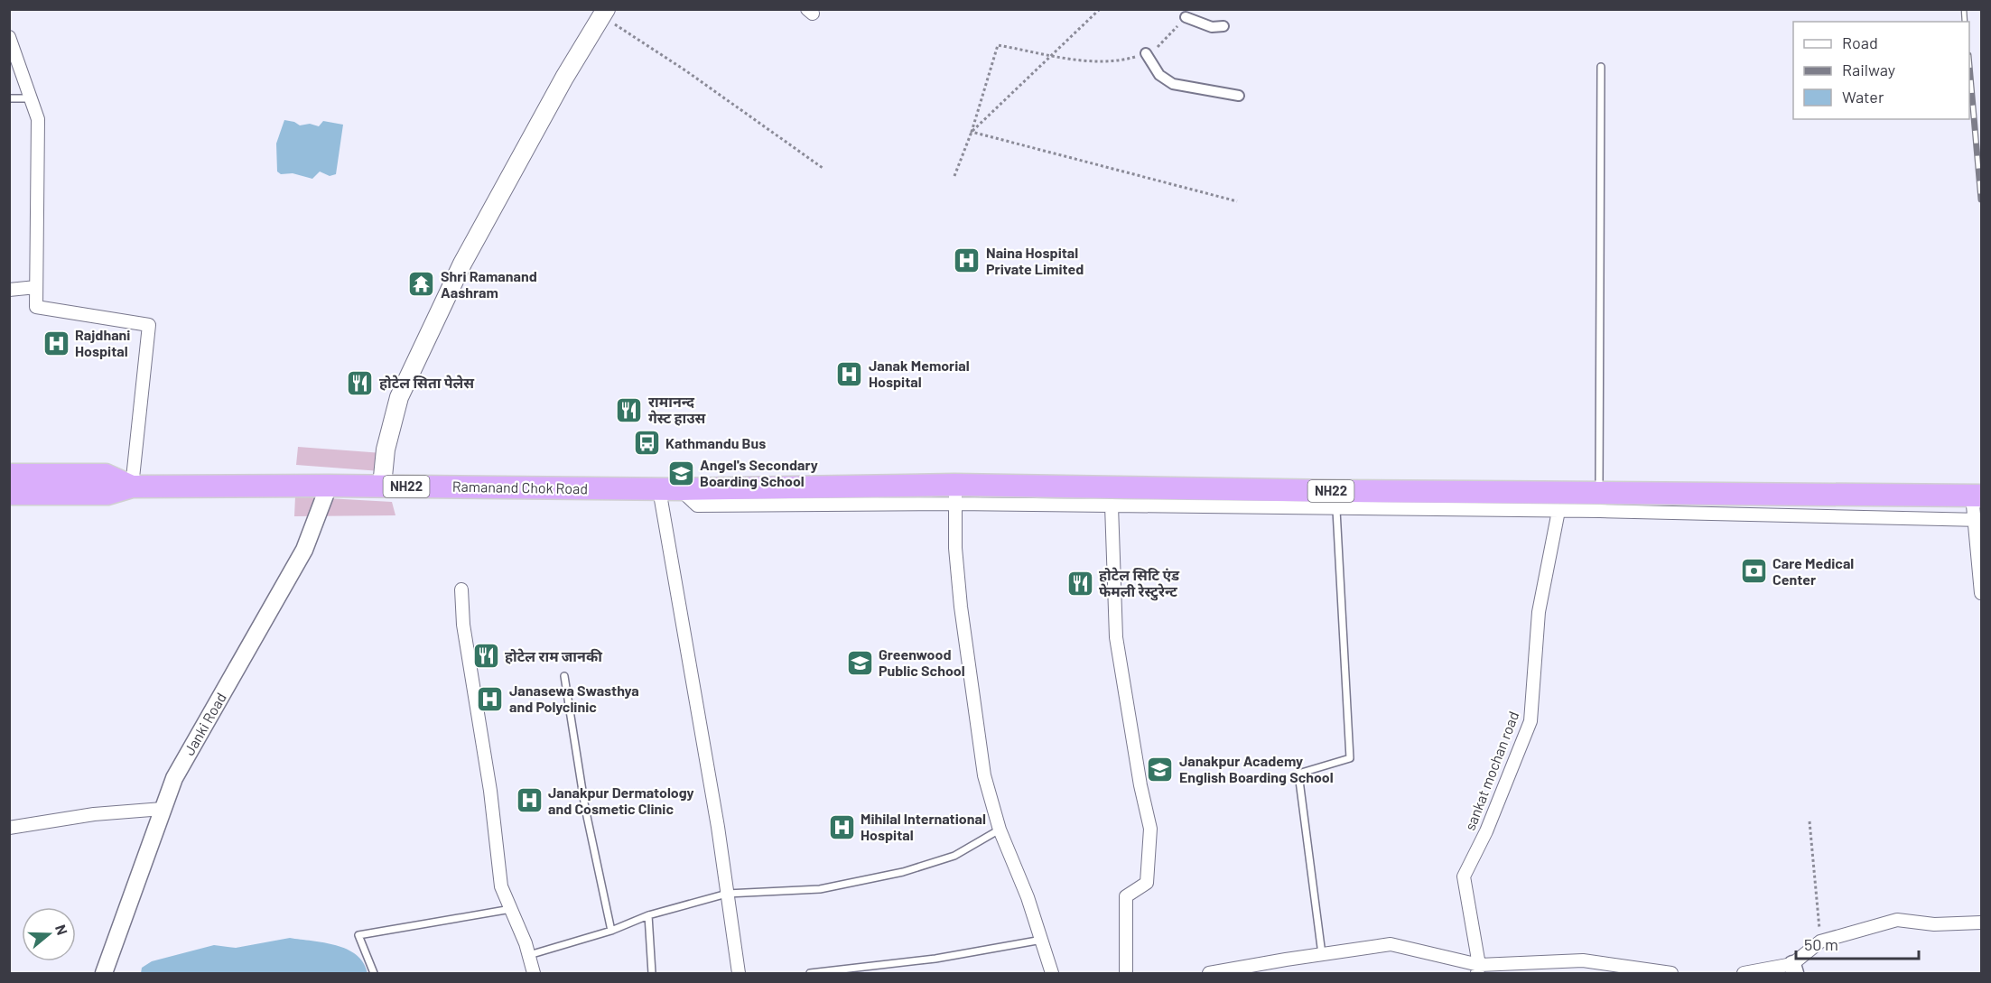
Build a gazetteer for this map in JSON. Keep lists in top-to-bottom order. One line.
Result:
{"streets":{"highway":["NH22","Ramanand Chok Road"],"street":["Janki Road","sankat mochan road"]},"crossings":[["NH22","Ramanand Chok Road"],["NH22","sankat mochan road"],["Ramanand Chok Road","Janki Road"]],"places":{"hospital":["Naina Hospital Private Limited","Rajdhani Hospital","Janak Memorial Hospital","Janasewa Swasthya and Polyclinic","Janakpur Dermatology and Cosmetic Clinic","Mihilal International Hospital"],"temple":["Shri Ramanand Aashram"],"restaurant":["होटेल सिता पेलेस","रामानन्द गेस्ट हाउस","होटेल सिटि एंड फेमली रेस्टुरेन्ट","होटेल राम जानकी"],"bus stop":["Kathmandu Bus"],"school or university":["Angel's Secondary Boarding School","Greenwood Public School","Janakpur Academy English Boarding School"],"bank":["Care Medical Center"]},"legend":["Road","Railway","Water"],"scale_bar":"50 m","north":"right"}
